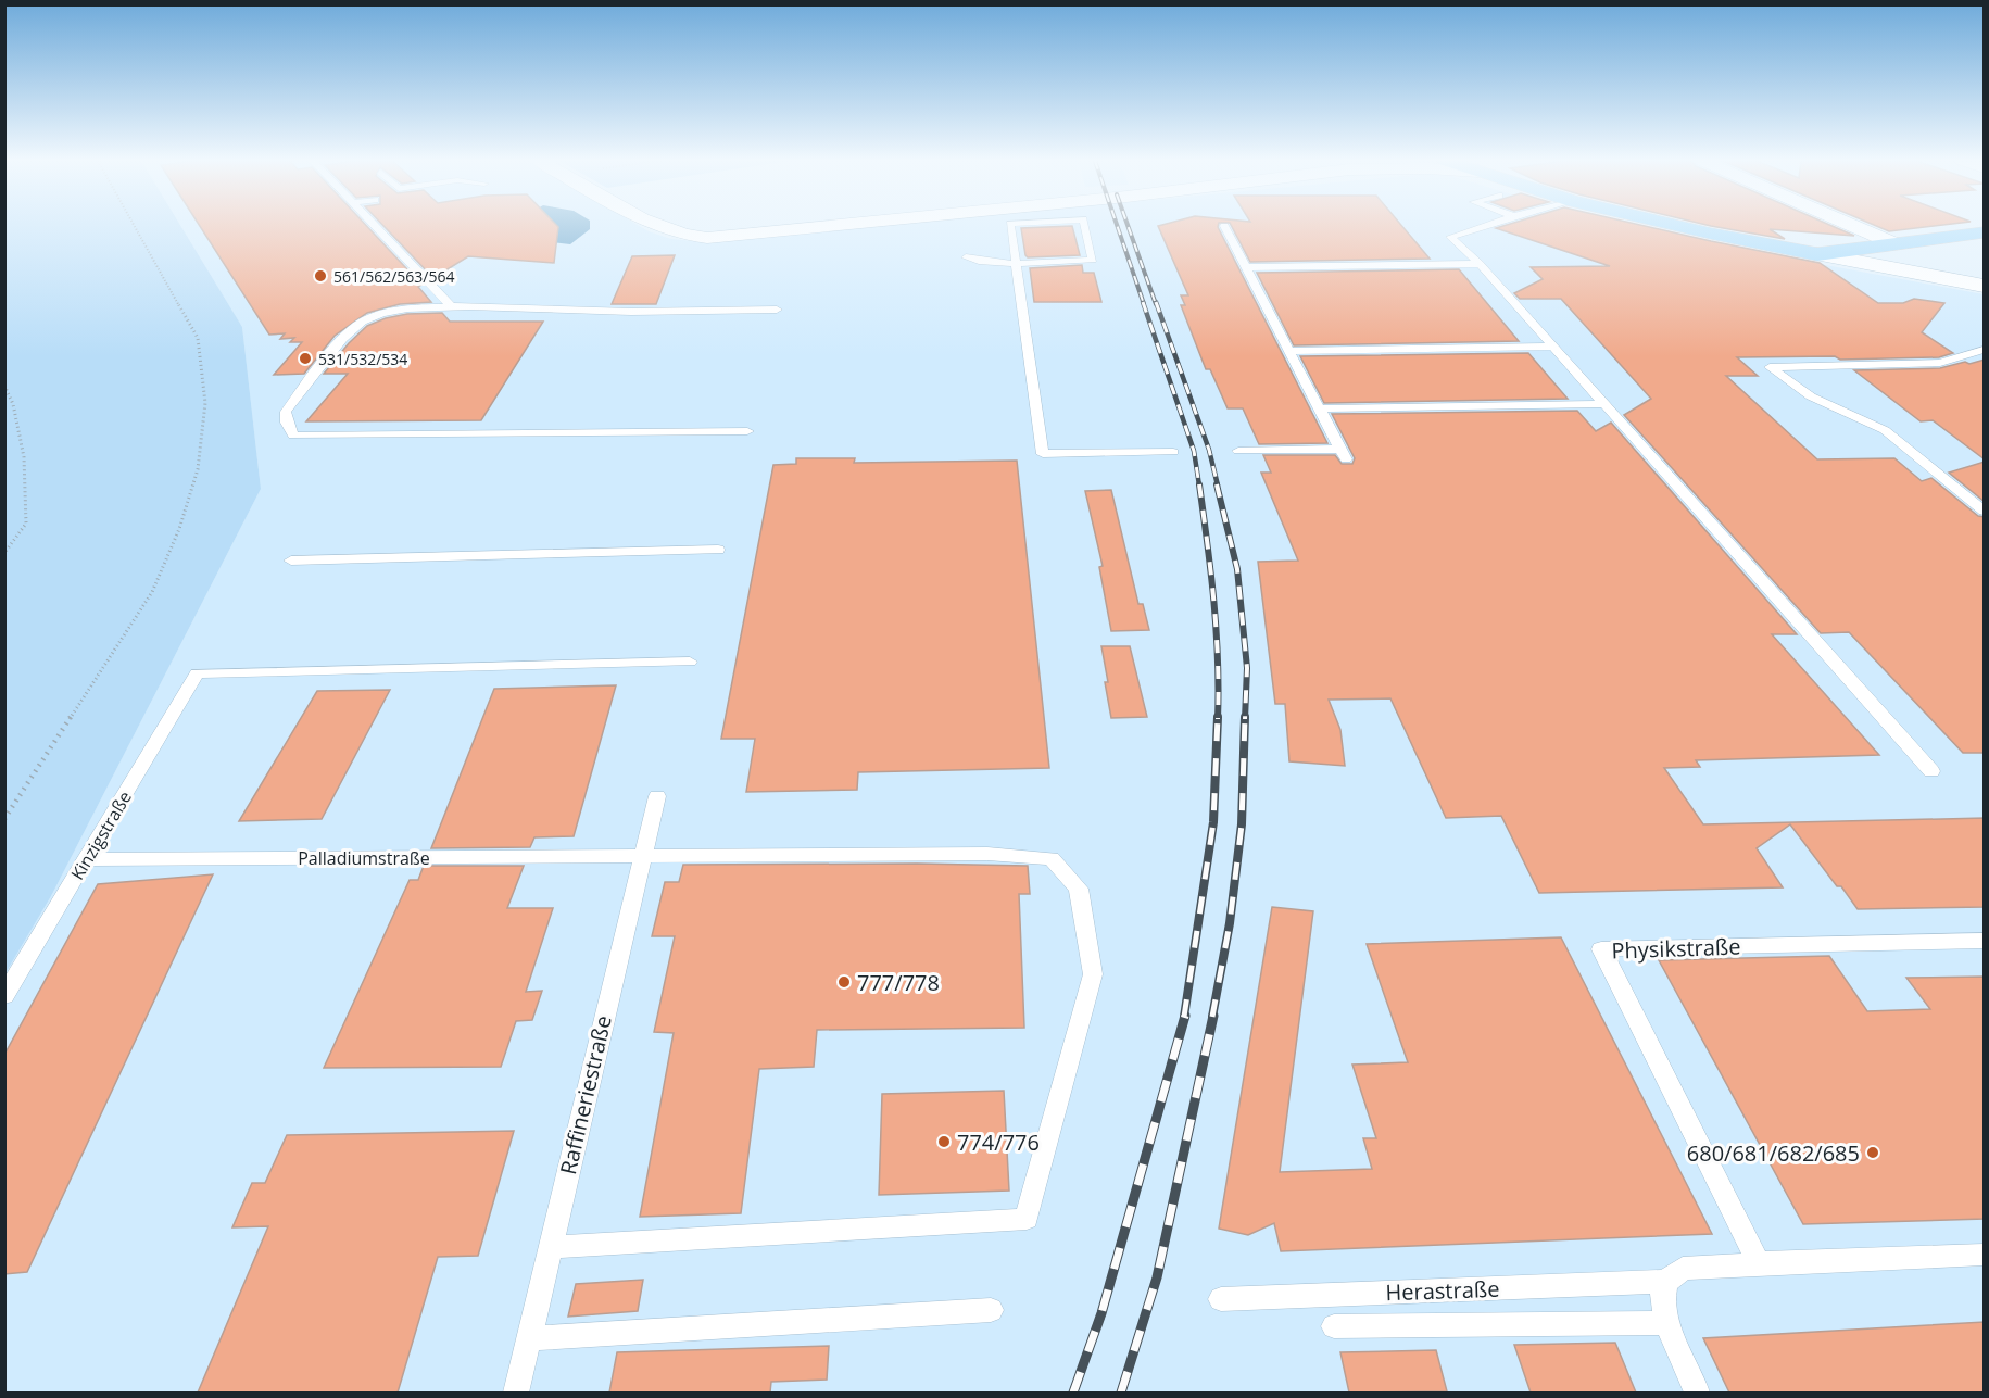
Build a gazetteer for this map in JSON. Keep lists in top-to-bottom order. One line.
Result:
{"streets":{"lane":["Kinzigstraße","Palladiumstraße","Physikstraße","Raffineriestraße","Herastraße"]},"crossings":[["Kinzigstraße","Palladiumstraße"],["Palladiumstraße","Raffineriestraße"],["Physikstraße","Herastraße"]],"places":["561/562/563/564","531/532/534","777/778","774/776","680/681/682/685"]}
